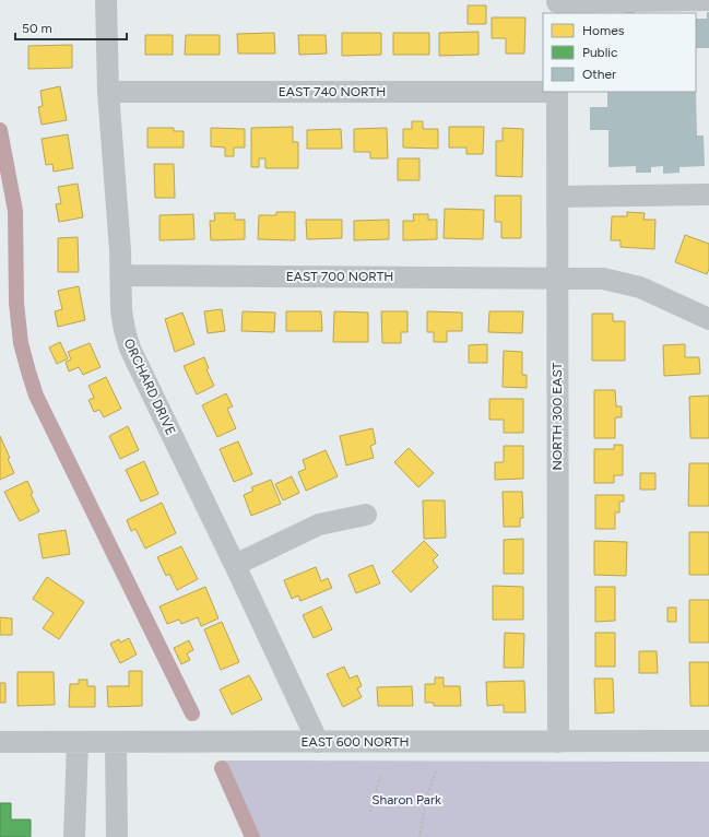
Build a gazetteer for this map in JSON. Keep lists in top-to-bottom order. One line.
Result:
{"streets":{"street":["EAST 740 NORTH","EAST 700 NORTH","ORCHARD DRIVE","NORTH 300 EAST","EAST 600 NORTH"]},"crossings":[["EAST 740 NORTH","ORCHARD DRIVE"],["EAST 740 NORTH","NORTH 300 EAST"],["EAST 700 NORTH","ORCHARD DRIVE"],["EAST 700 NORTH","NORTH 300 EAST"],["ORCHARD DRIVE","EAST 600 NORTH"],["NORTH 300 EAST","EAST 600 NORTH"]],"parks":["Sharon Park"],"legend":["Homes","Public","Other"],"scale_bar":"50 m"}
